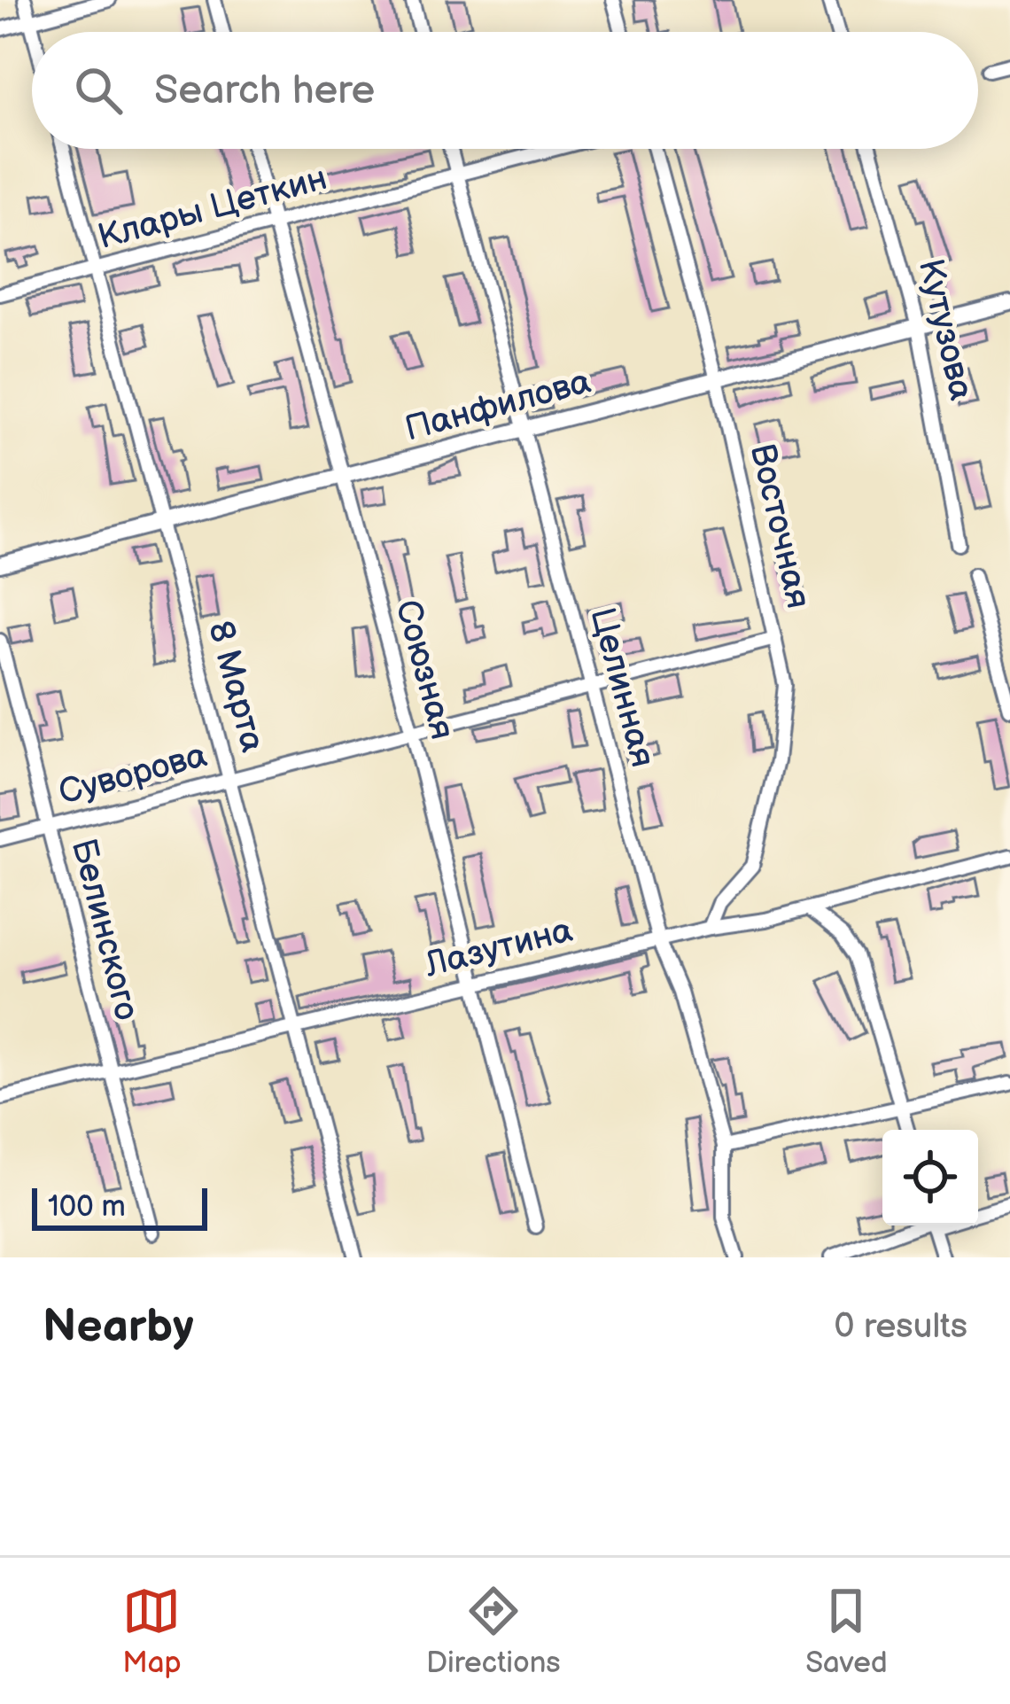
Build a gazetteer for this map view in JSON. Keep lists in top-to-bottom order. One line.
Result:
{"streets":{"street":["Клары Цеткин","Кутузова","Панфилова","Восточная","Союзная","8 Марта","Целинная","Суворова","Белинского","Лазутина"]},"crossings":[["Клары Цеткин","Союзная"],["Клары Цеткин","8 Марта"],["Клары Цеткин","Целинная"],["Кутузова","Панфилова"],["Панфилова","Восточная"],["Панфилова","Союзная"],["Панфилова","8 Марта"],["Панфилова","Целинная"],["Восточная","Суворова"],["Восточная","Лазутина"],["Союзная","Суворова"],["Союзная","Лазутина"],["8 Марта","Суворова"],["8 Марта","Лазутина"],["Целинная","Суворова"],["Целинная","Лазутина"],["Суворова","Белинского"],["Белинского","Лазутина"]],"scale_bar":"100 m","page":{"search":"Search here","scale":"100 m","heading":["Nearby","0 results"],"nav":["Map","Directions","Saved"]}}
